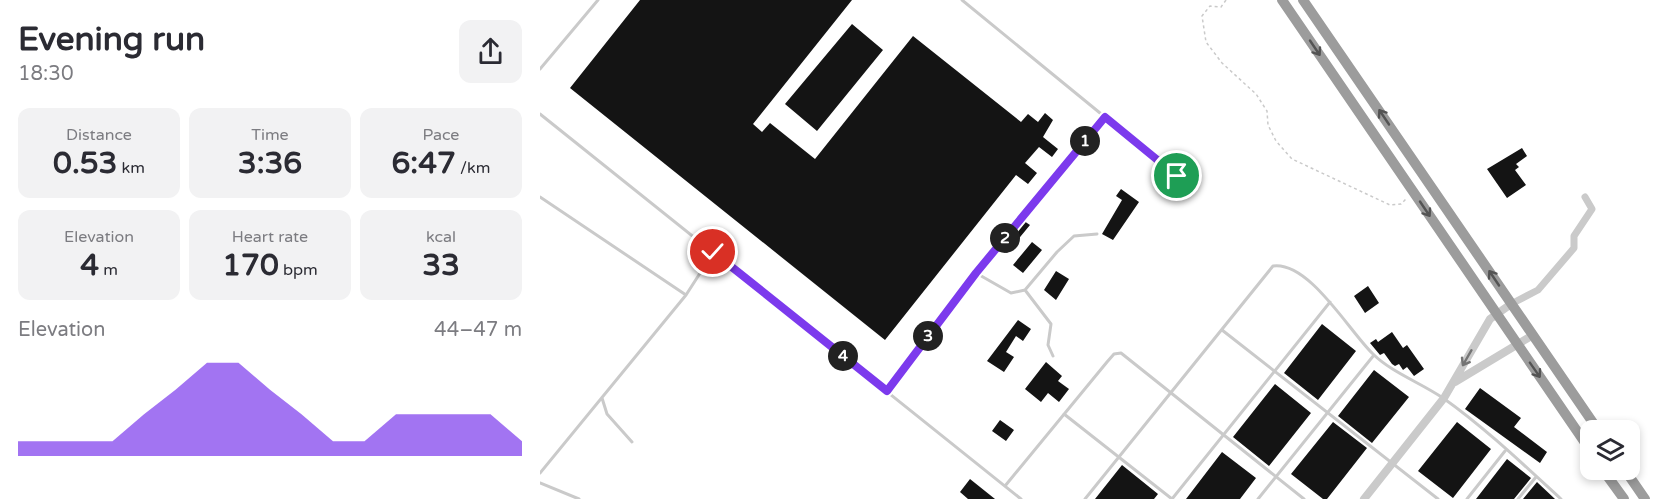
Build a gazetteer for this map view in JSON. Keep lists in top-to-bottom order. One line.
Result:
{"page":{"heading":["Evening run","18:30"],"stats":[["Distance","0.53 km"],["Time","3:36"],["Pace","6:47 /km"],["Elevation","4 m"],["Heart rate","170 bpm"],["kcal","33"]],"pins":["1","2","3","4"],"chart":["Elevation","44–47 m"]}}
